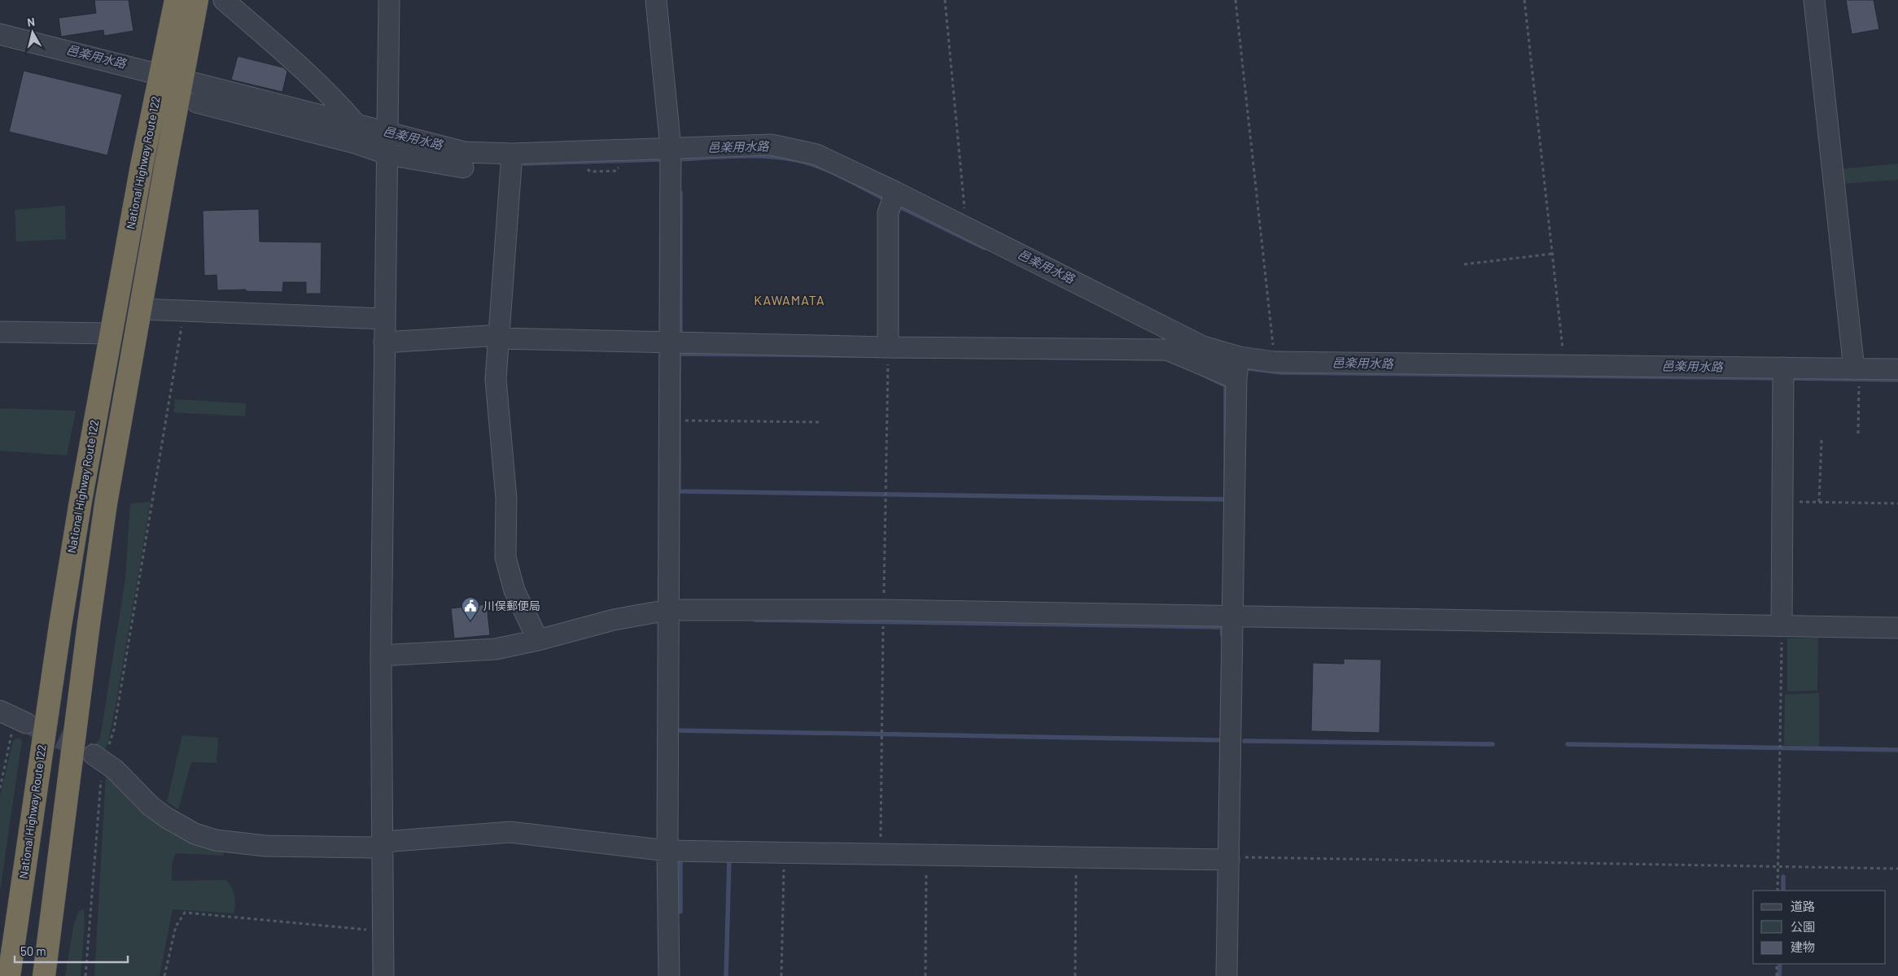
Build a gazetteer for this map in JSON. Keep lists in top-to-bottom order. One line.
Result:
{"streets":{"highway":["National Highway Route 122"]},"districts":["KAWAMATA"],"water":["邑楽用水路"],"places":{"public building":["川俣郵便局"]},"legend":["道路","公園","建物"],"scale_bar":"50 m","north":"top"}
